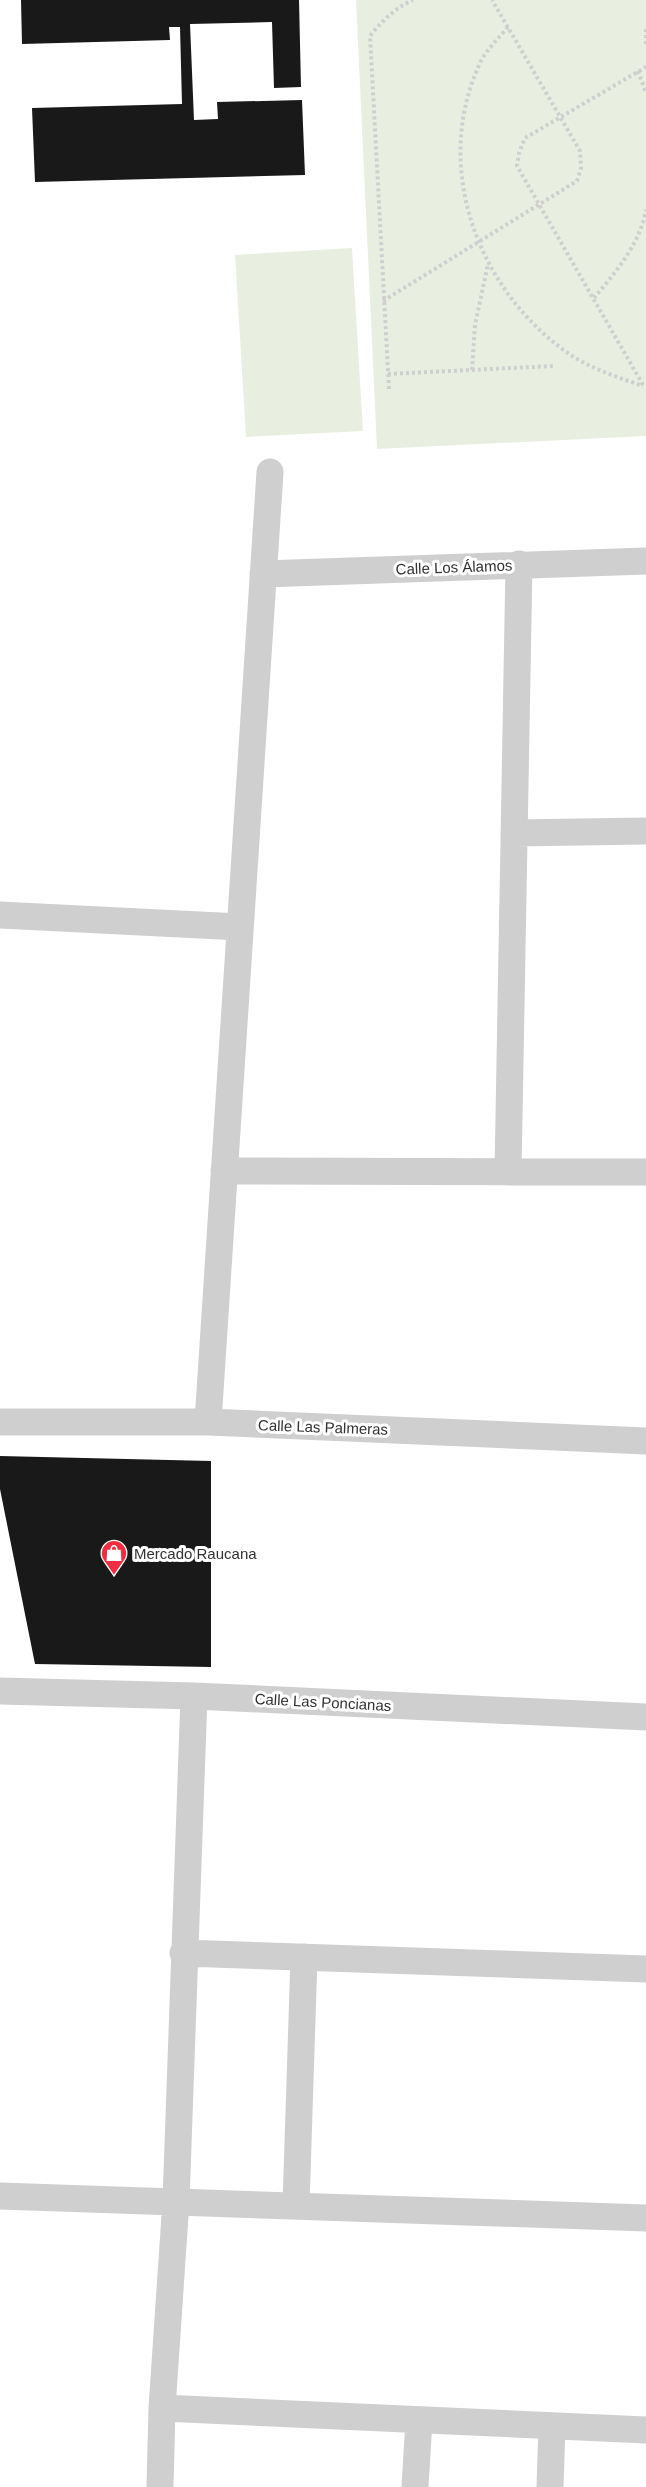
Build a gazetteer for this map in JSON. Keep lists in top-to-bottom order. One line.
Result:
{"streets":{"street":["Calle Los Álamos","Calle Las Palmeras","Calle Las Poncianas"]},"places":{"shop":["Mercado Raucana"]}}
